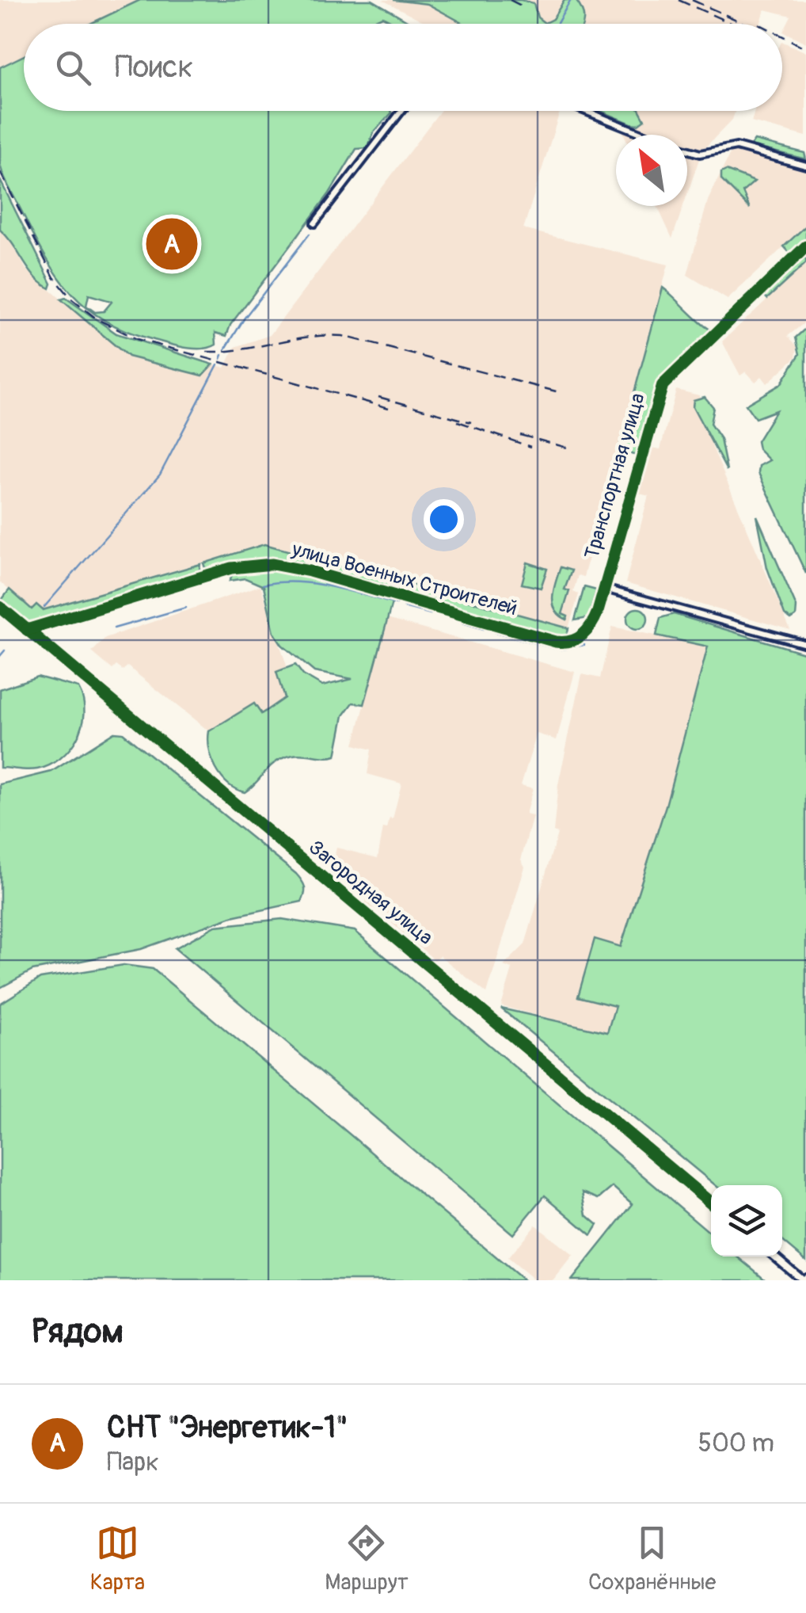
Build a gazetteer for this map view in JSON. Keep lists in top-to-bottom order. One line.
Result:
{"streets":{"street":["Транспортная улица","улица Военных Строителей","Загородная улица"]},"crossings":[["Транспортная улица","улица Военных Строителей"],["улица Военных Строителей","Загородная улица"]],"north":"top left","page":{"search":"Поиск","pins":"A","heading":"Рядом","list":[{"mark":"A","name":"СНТ \"Энергетик-1\"","note":"Парк","value":"500 m"}],"nav":["Карта","Маршрут","Сохранённые"]}}
